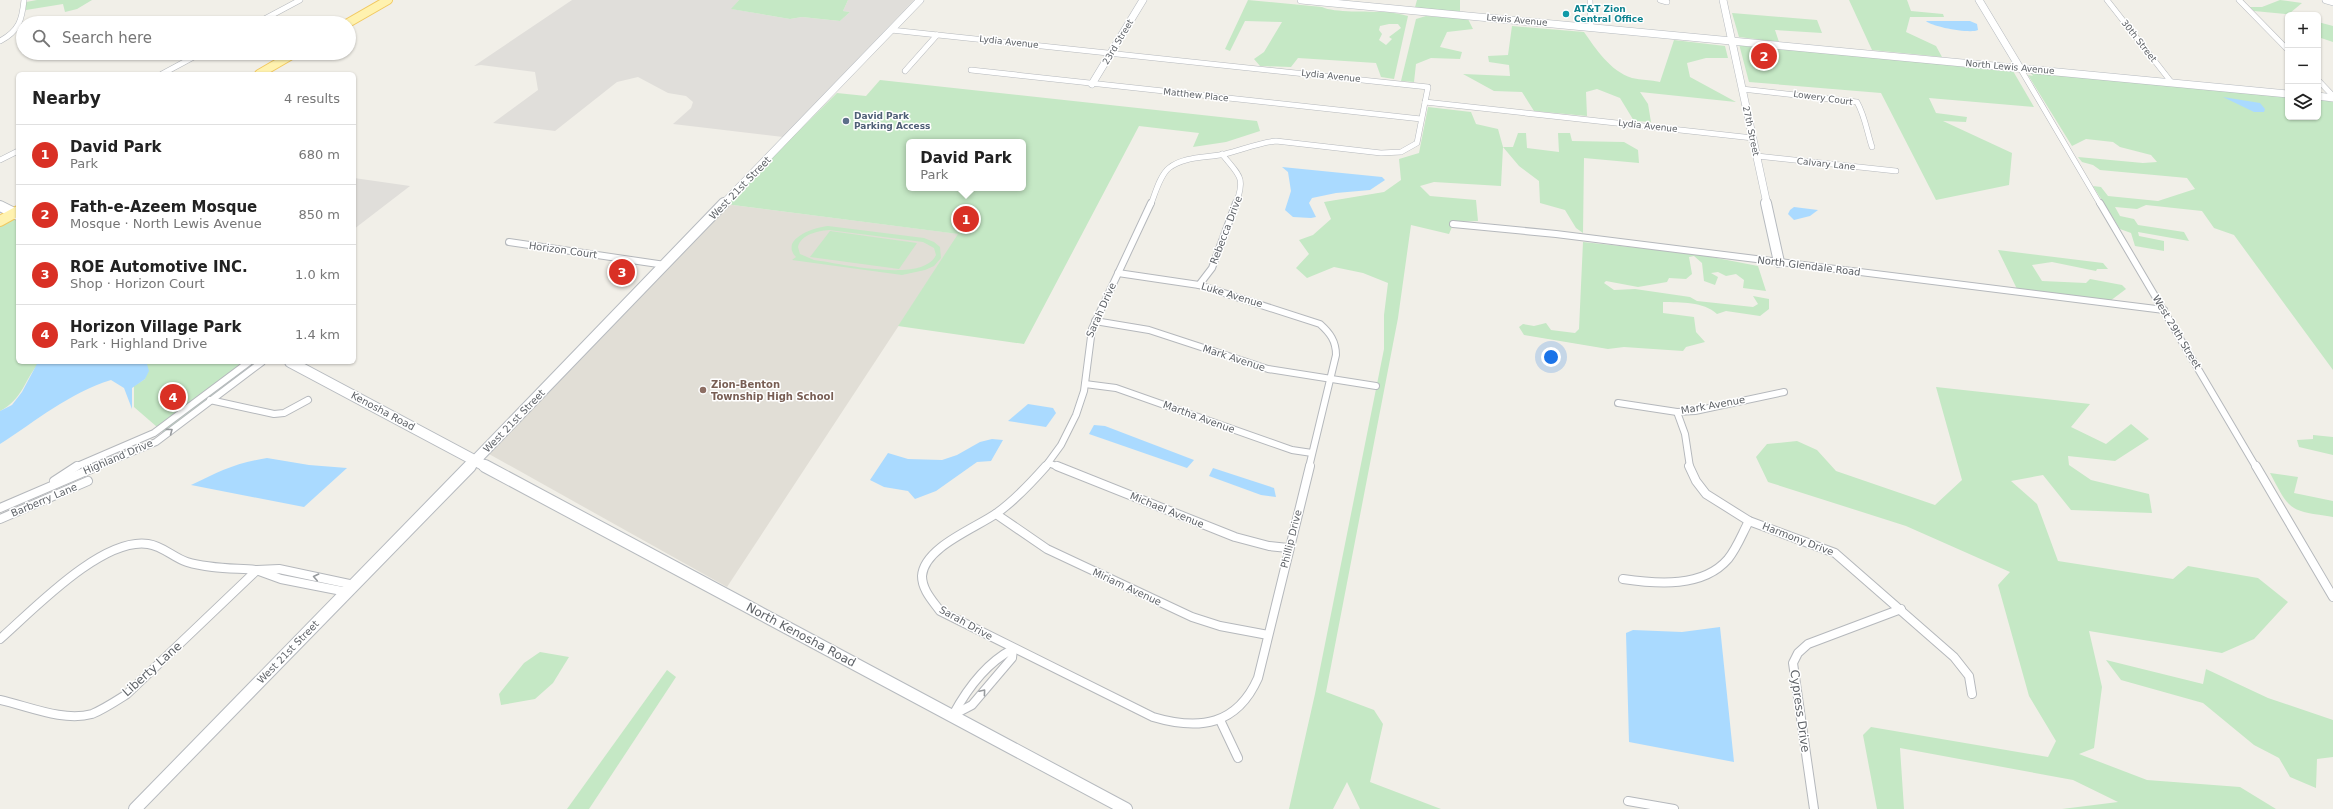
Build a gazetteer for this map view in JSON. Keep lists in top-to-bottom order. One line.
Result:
{"streets":{"street":["Lewis Avenue","30th Street","Lydia Avenue","23rd Street","North Lewis Avenue","Matthew Place","Lowery Court","27th Street","Calvary Lane","West 21st Street","Rebecca Drive","Horizon Court","North Glendale Road","Luke Avenue","Sarah Drive","West 29th Street","Mark Avenue","Kenosha Road","Martha Avenue","Highland Drive","Barberry Lane","Michael Avenue","Phillip Drive","Harmony Drive","Miriam Avenue","North Kenosha Road","Liberty Lane","Cypress Drive"]},"crossings":[["Lewis Avenue","North Lewis Avenue"],["Lewis Avenue","27th Street"],["30th Street","North Lewis Avenue"],["Lydia Avenue","23rd Street"],["Lydia Avenue","27th Street"],["Lydia Avenue","West 21st Street"],["23rd Street","Matthew Place"],["North Lewis Avenue","27th Street"],["North Lewis Avenue","West 29th Street"],["Matthew Place","Sarah Drive"],["Lowery Court","27th Street"],["27th Street","Calvary Lane"],["27th Street","North Glendale Road"],["West 21st Street","Horizon Court"],["West 21st Street","Kenosha Road"],["West 21st Street","North Kenosha Road"],["Rebecca Drive","Luke Avenue"],["Rebecca Drive","Sarah Drive"],["North Glendale Road","West 29th Street"],["Luke Avenue","Sarah Drive"],["Luke Avenue","Phillip Drive"],["Sarah Drive","Mark Avenue"],["Sarah Drive","Martha Avenue"],["Sarah Drive","Michael Avenue"],["Sarah Drive","Phillip Drive"],["Sarah Drive","Miriam Avenue"],["Mark Avenue","Phillip Drive"],["Mark Avenue","Harmony Drive"],["Kenosha Road","North Kenosha Road"],["Martha Avenue","Phillip Drive"],["Michael Avenue","Phillip Drive"],["Phillip Drive","Miriam Avenue"],["Harmony Drive","Cypress Drive"]],"places":["AT&T Zion Central Office","David Park Parking Access","Zion-Benton Township High School"],"page":{"map_buttons":["+","−"],"search":"Search here","pins":["2","1","3","4"],"heading":["Nearby","4 results"],"list":[{"mark":"1","name":"David Park","note":"Park","value":"680 m"},{"mark":"2","name":"Fath-e-Azeem Mosque","note":"Mosque · North Lewis Avenue","value":"850 m"},{"mark":"3","name":"ROE Automotive INC.","note":"Shop · Horizon Court","value":"1.0 km"},{"mark":"4","name":"Horizon Village Park","note":"Park · Highland Drive","value":"1.4 km"}],"popup":["David Park","Park"]}}
